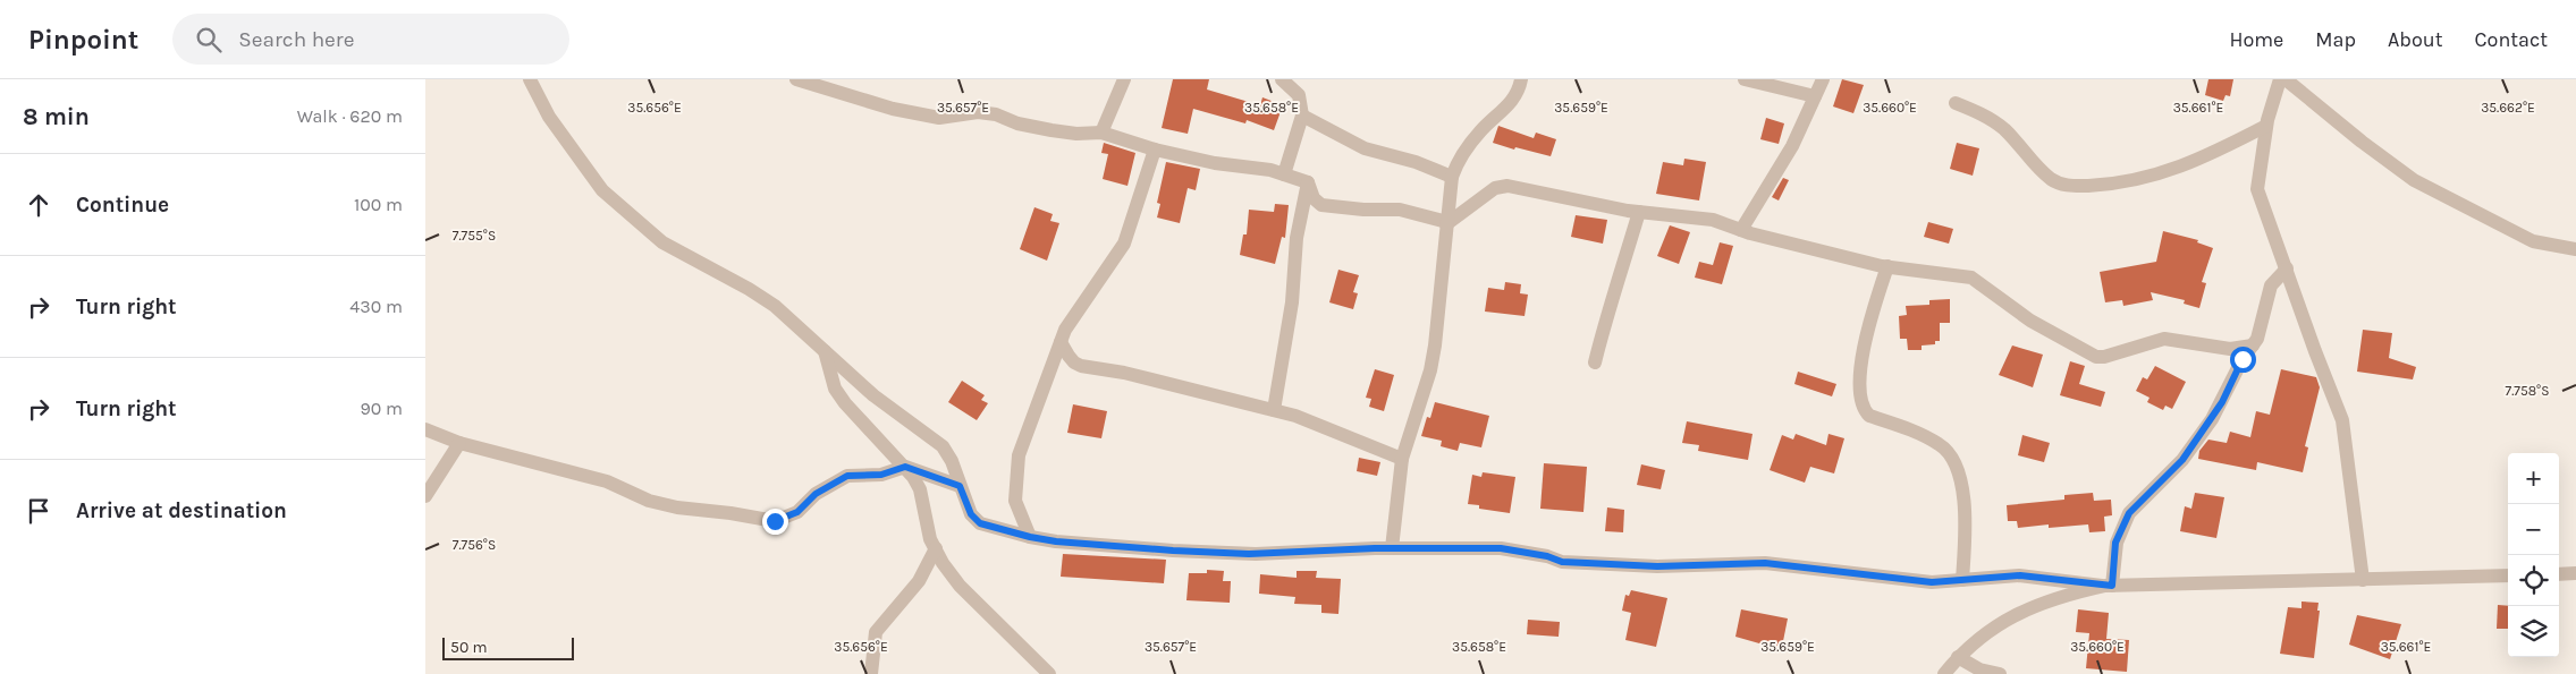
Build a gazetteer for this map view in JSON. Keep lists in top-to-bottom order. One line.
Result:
{"scale_bar":"50 m","page":{"header":"Pinpoint","search":"Search here","nav":["Home","Map","About","Contact"],"heading":["8 min","Walk · 620 m"],"list":[["Continue","100 m"],["Turn right","430 m"],["Turn right","90 m"],"Arrive at destination"],"map_buttons":["+","−"],"scale":"50 m"},"coordinates":["35.662°E","35.656°E","35.657°E","35.658°E","35.659°E","35.660°E","35.661°E","7.755°S","7.758°S","7.756°S"]}
